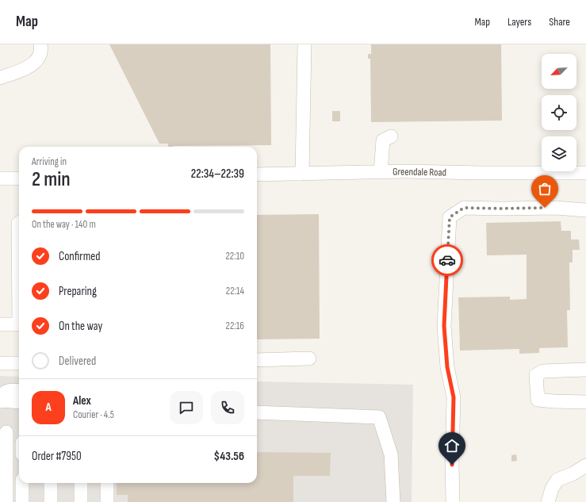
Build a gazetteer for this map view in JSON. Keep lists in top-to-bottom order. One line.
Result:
{"streets":{"street":["Greendale Road"]},"north":"bottom left","page":{"header":"Map","nav":["Map","Layers","Share"],"heading":["2 min","Arriving in","22:34–22:39"],"panel":["Alex","Courier · 4.5","Order #7950","$43.56"],"bar":"On the way · 140 m","list":[["Confirmed","22:10"],["Preparing","22:14"],["On the way","22:16"],"Delivered"],"round":"A"}}
